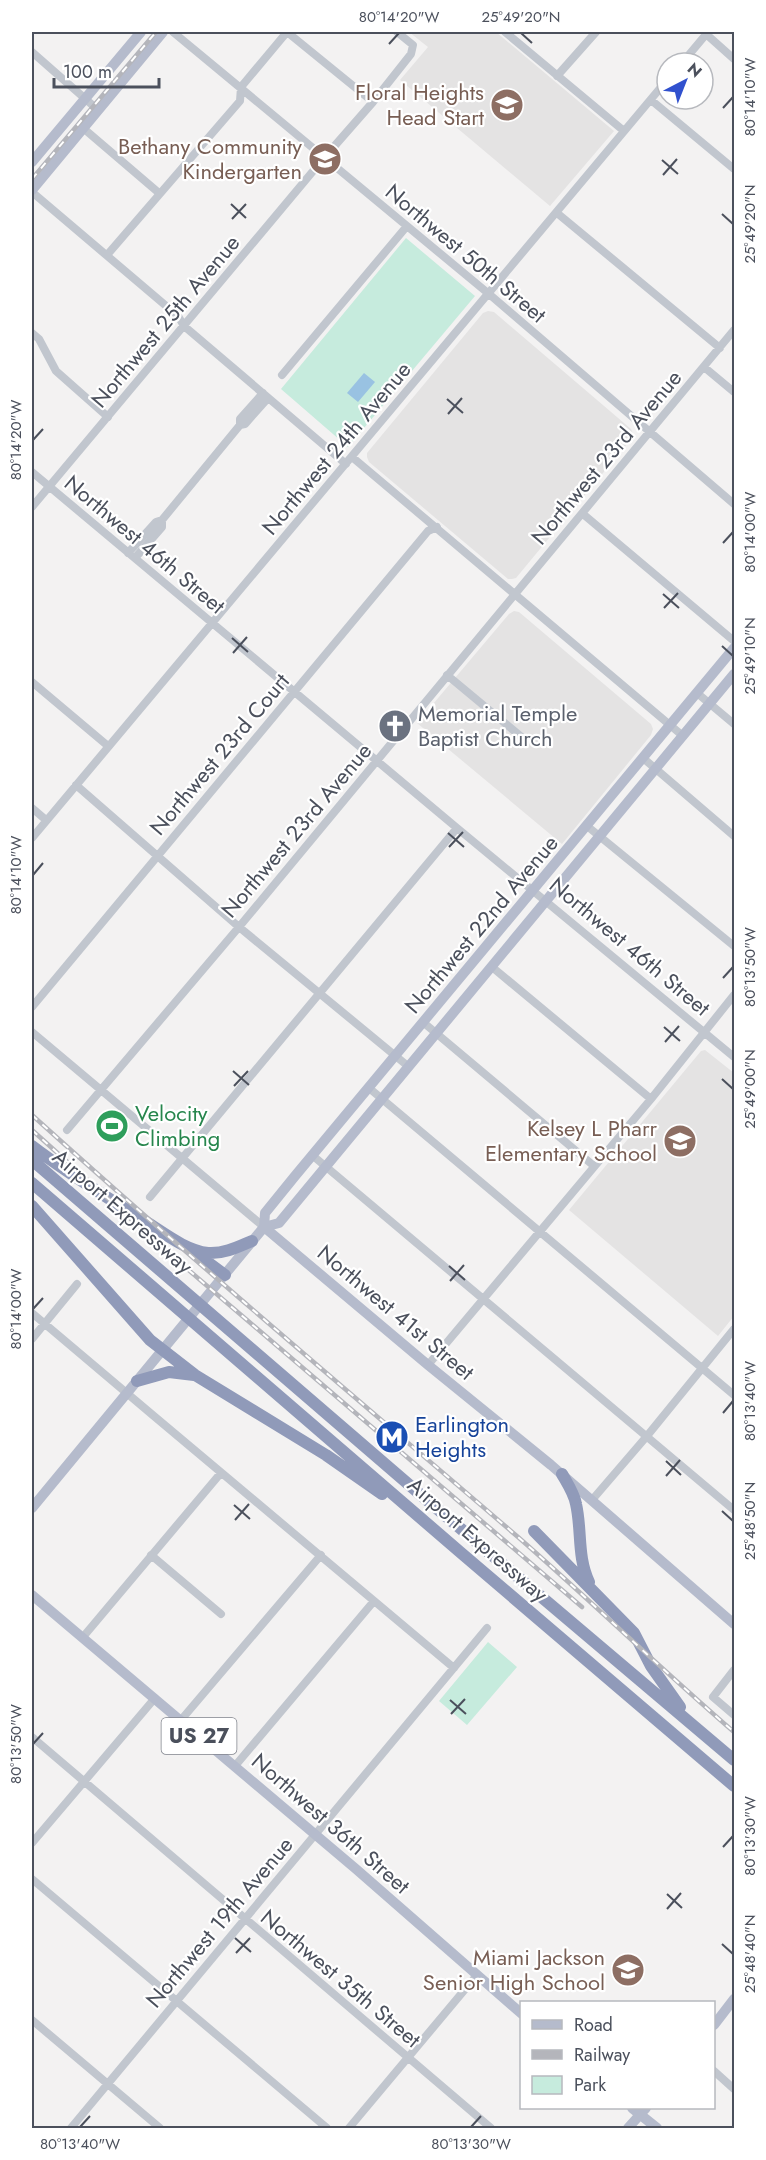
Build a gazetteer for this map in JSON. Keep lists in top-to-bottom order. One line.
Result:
{"streets":{"highway":["Airport Expressway"],"main road":["Northwest 22nd Avenue","Northwest 41st Street","US 27","Northwest 36th Street"],"street":["Northwest 50th Street","Northwest 25th Avenue","Northwest 24th Avenue","Northwest 23rd Avenue","Northwest 46th Street","Northwest 23rd Court","Northwest 19th Avenue","Northwest 35th Street"]},"crossings":[["Northwest 50th Street","Northwest 25th Avenue"],["Northwest 50th Street","Northwest 24th Avenue"],["Northwest 50th Street","Northwest 23rd Avenue"],["Northwest 25th Avenue","Northwest 46th Street"],["Northwest 24th Avenue","Northwest 46th Street"],["Northwest 23rd Avenue","Northwest 46th Street"],["Northwest 23rd Avenue","Northwest 41st Street"],["Northwest 46th Street","Northwest 23rd Court"],["Northwest 46th Street","Northwest 22nd Avenue"],["Northwest 22nd Avenue","Northwest 41st Street"],["Northwest 36th Street","Northwest 19th Avenue"],["Northwest 19th Avenue","Northwest 35th Street"]],"places":{"school or university":["Floral Heights Head Start","Bethany Community Kindergarten","Kelsey L Pharr Elementary School","Miami Jackson Senior High School"],"church":["Memorial Temple Baptist Church"],"sports":["Velocity Climbing"],"metro station":["Earlington Heights"]},"legend":["Road","Railway","Park"],"scale_bar":"100 m","north":"top right","coordinates":["80°14'20\"W","25°49'20\"N","80°14'10\"W","80°14'00\"W","25°49'10\"N","80°13'50\"W","25°49'00\"N","80°13'40\"W","25°48'50\"N","80°13'30\"W","25°48'40\"N"]}
